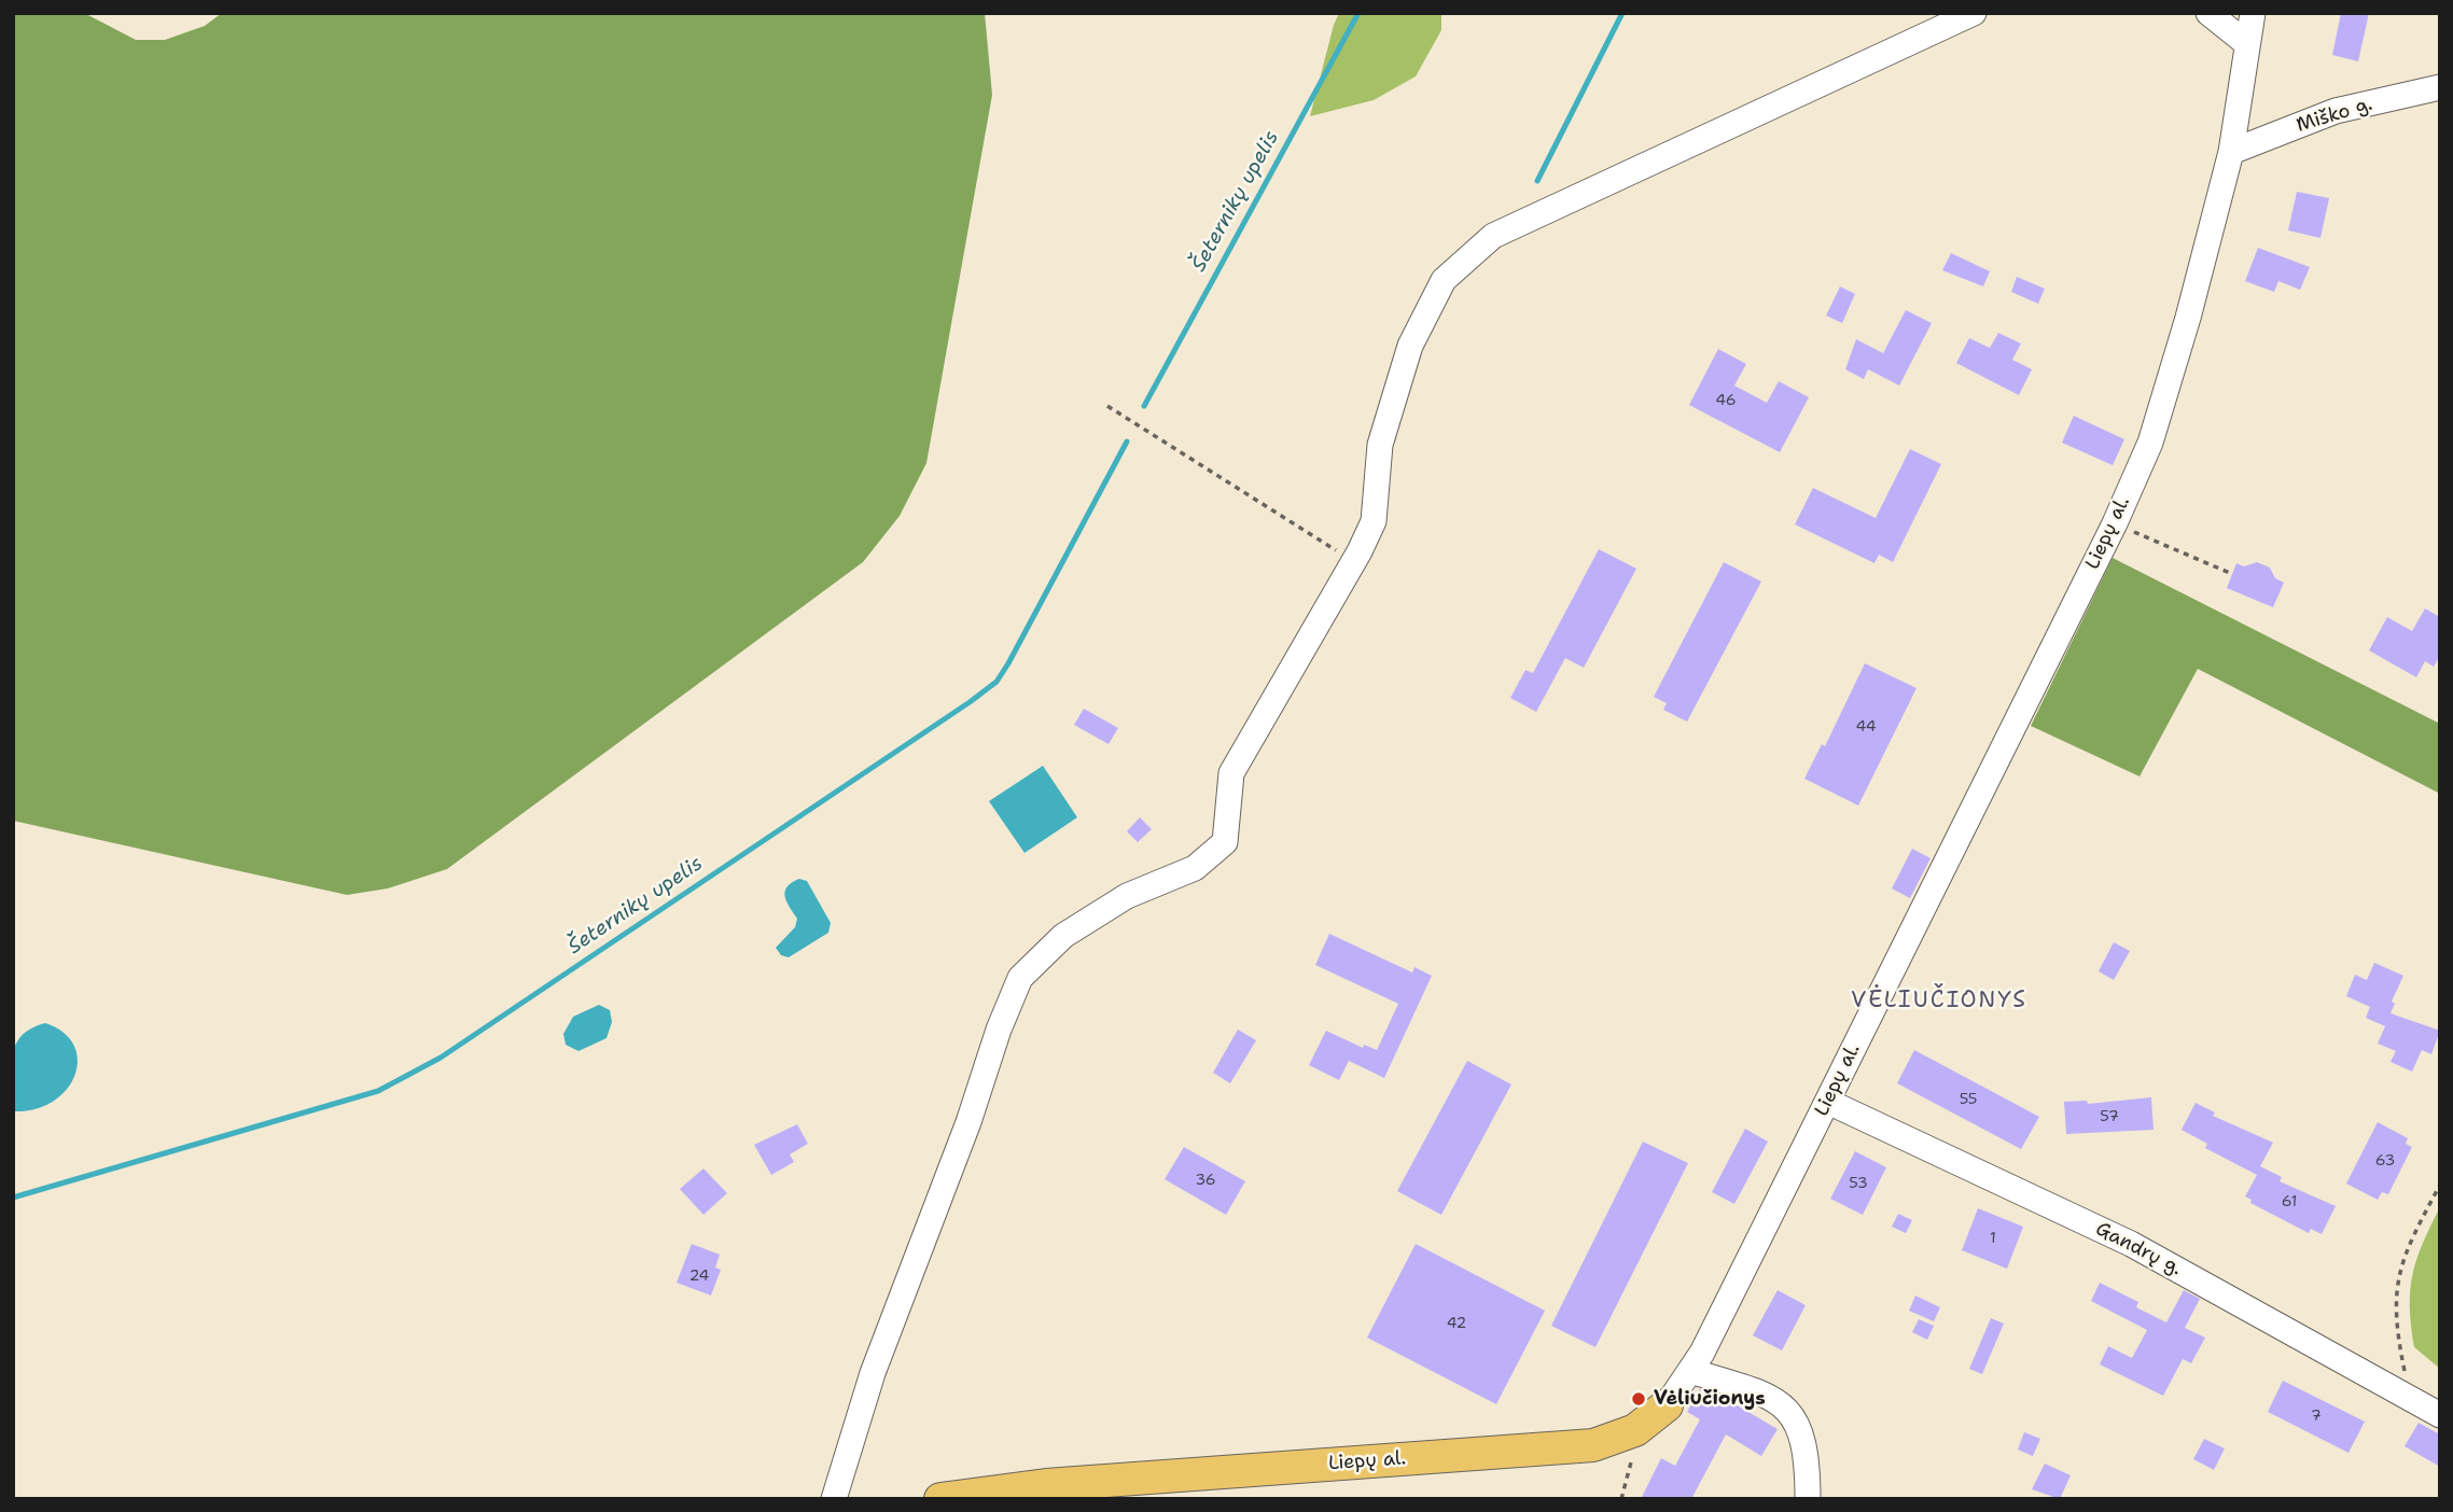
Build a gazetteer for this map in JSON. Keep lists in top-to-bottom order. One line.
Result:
{"streets":{"main road":["Liepų al."],"street":["Miško g.","Gandrų g."]},"crossings":[["Miško g.","Liepų al."],["Liepų al.","Gandrų g."]],"districts":["VĖLIUČIONYS"],"water":["Šeternikų upelis"],"places":["Vėliučionys"],"house_numbers":["46","44","55","57","63","36","53","61","1","24","42","7"]}
